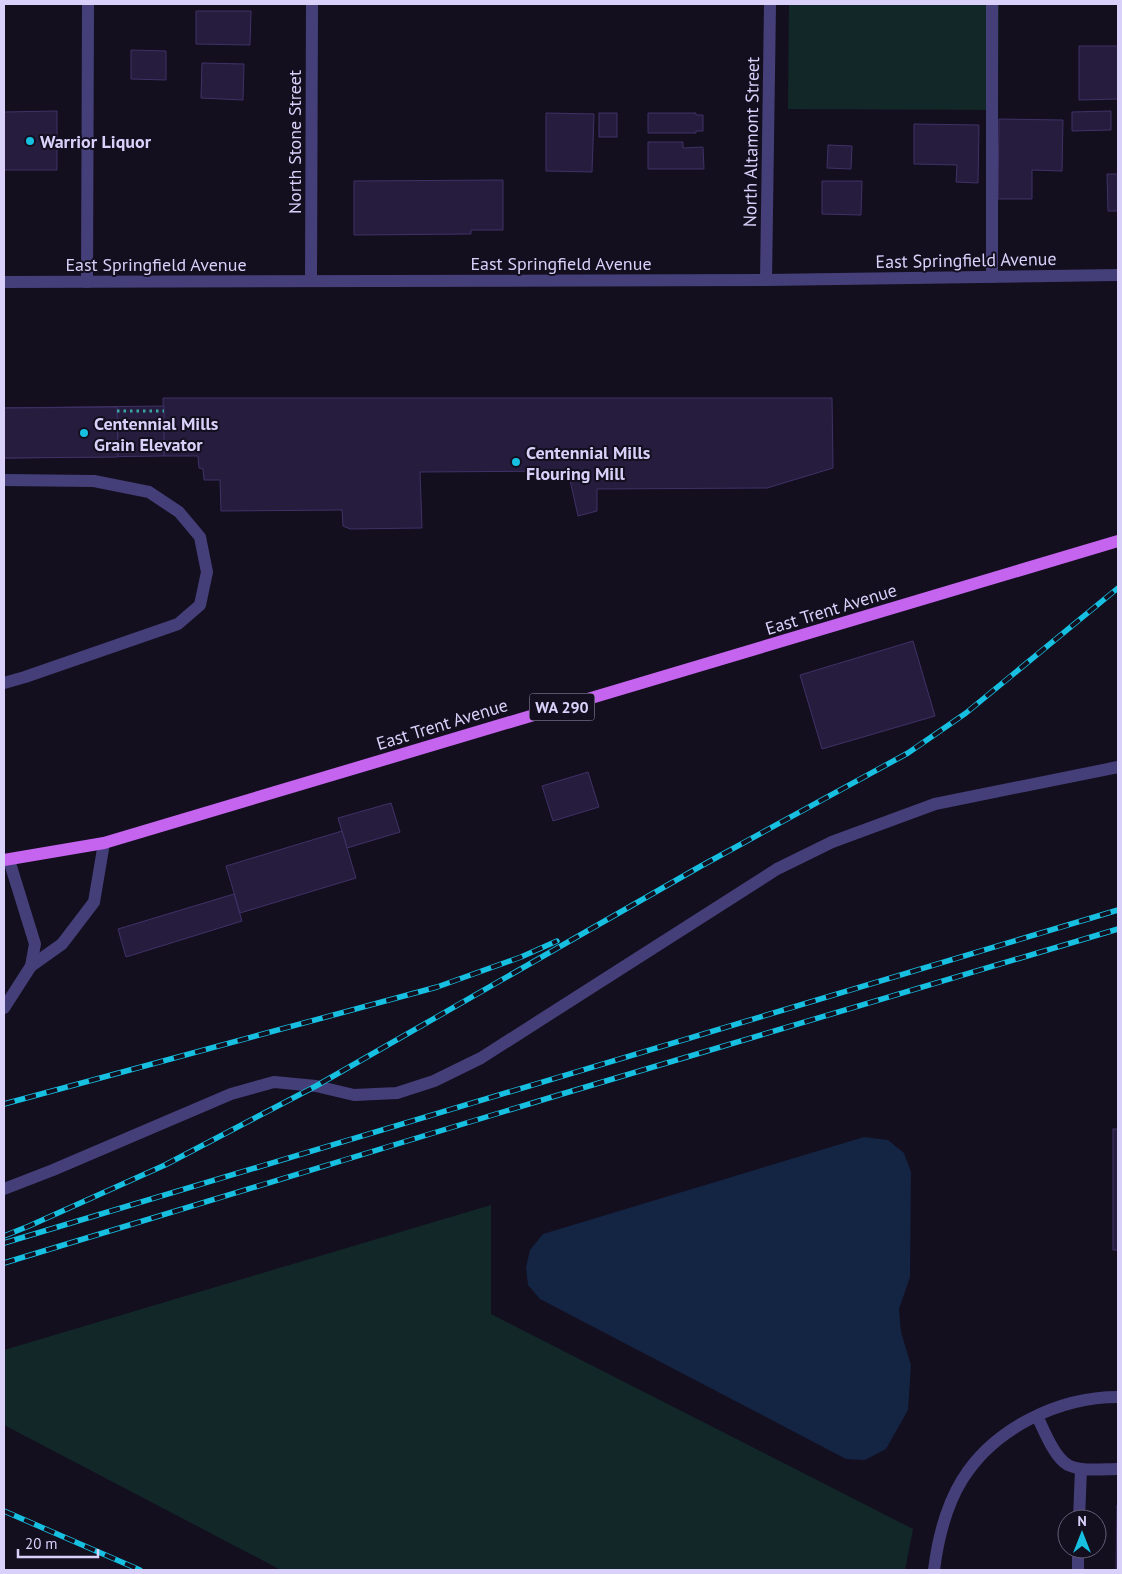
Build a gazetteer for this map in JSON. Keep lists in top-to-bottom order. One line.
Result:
{"streets":{"main road":["East Trent Avenue","WA 290"],"street":["North Stone Street","North Altamont Street","East Springfield Avenue"]},"crossings":[["North Stone Street","East Springfield Avenue"],["North Altamont Street","East Springfield Avenue"]],"places":["Warrior Liquor","Centennial Mills Grain Elevator","Centennial Mills Flouring Mill"],"scale_bar":"20 m","north":"top"}
